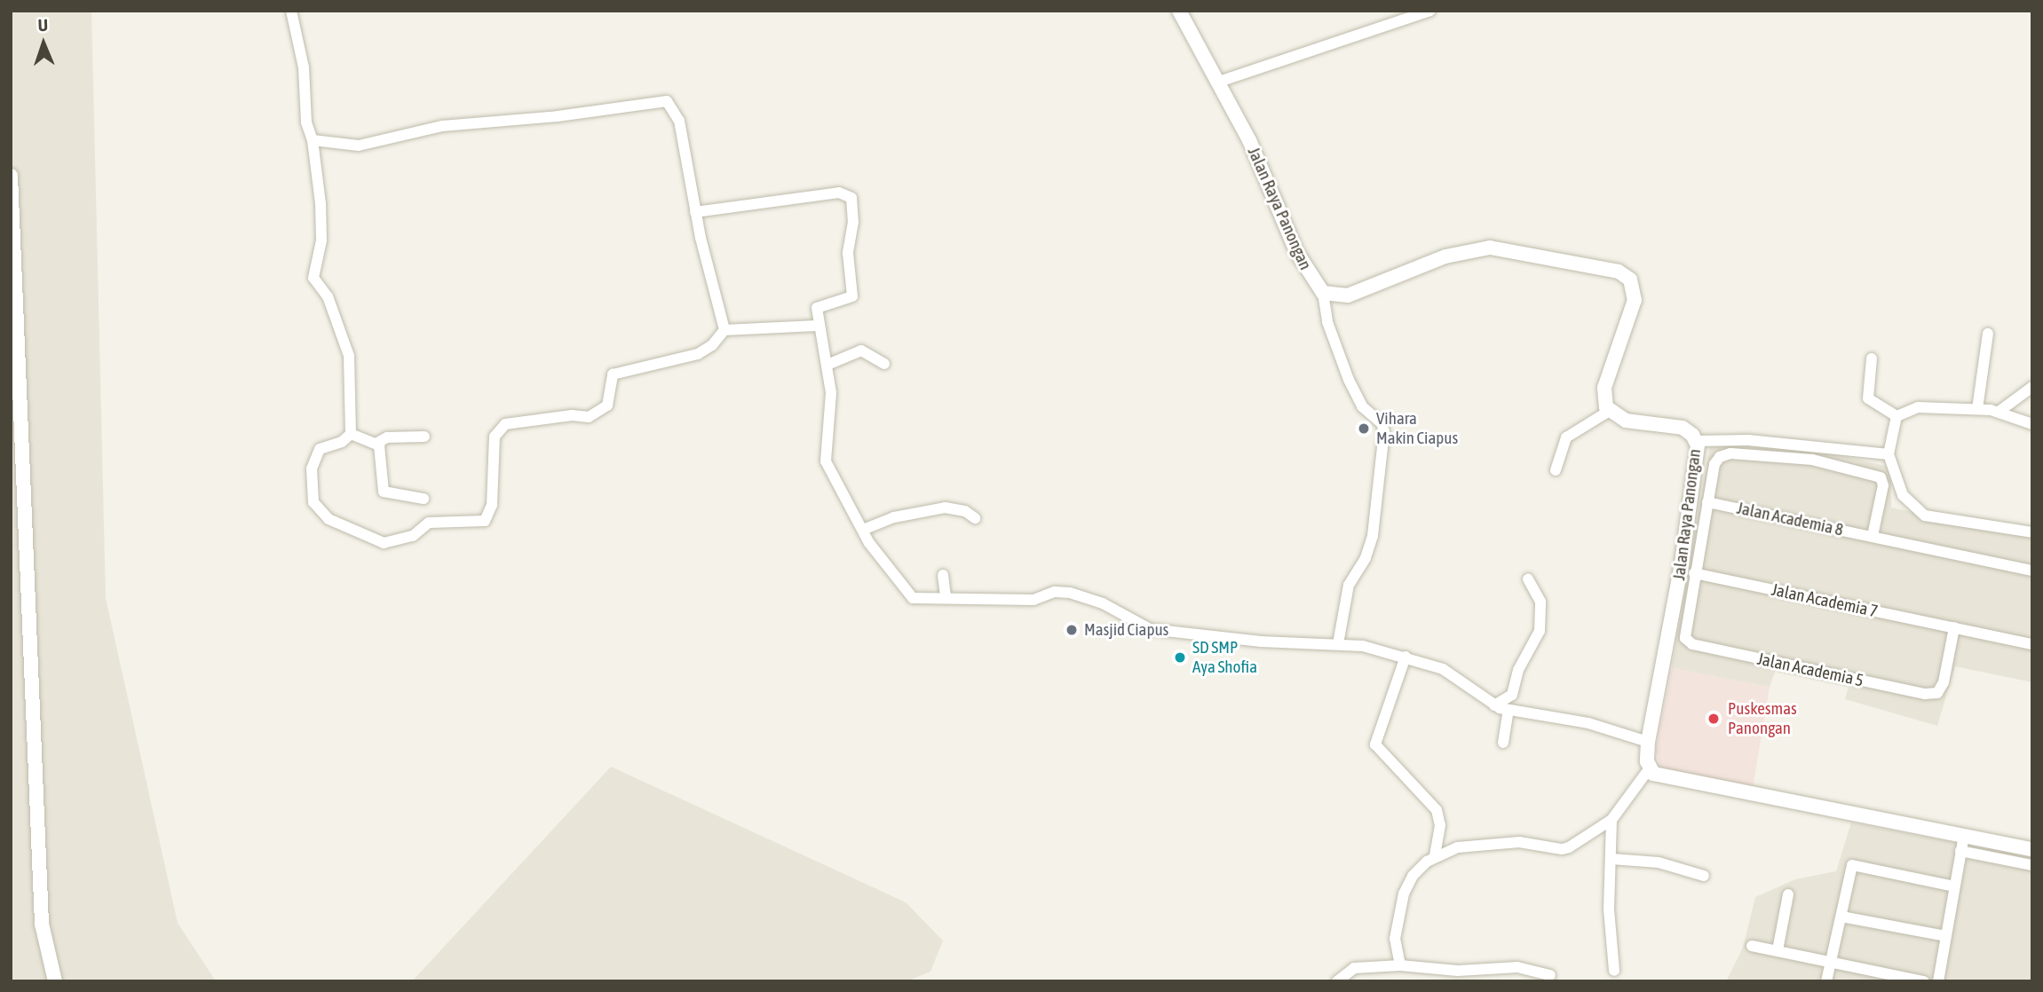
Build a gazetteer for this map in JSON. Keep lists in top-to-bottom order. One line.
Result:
{"streets":{"street":["Jalan Raya Panongan","Jalan Academia 8","Jalan Academia 7","Jalan Academia 5"]},"crossings":[["Jalan Academia 7","Jalan Academia 5"]],"places":["Vihara Makin Ciapus","Masjid Ciapus","SD SMP Aya Shofia","Puskesmas Panongan"],"north":"top"}
